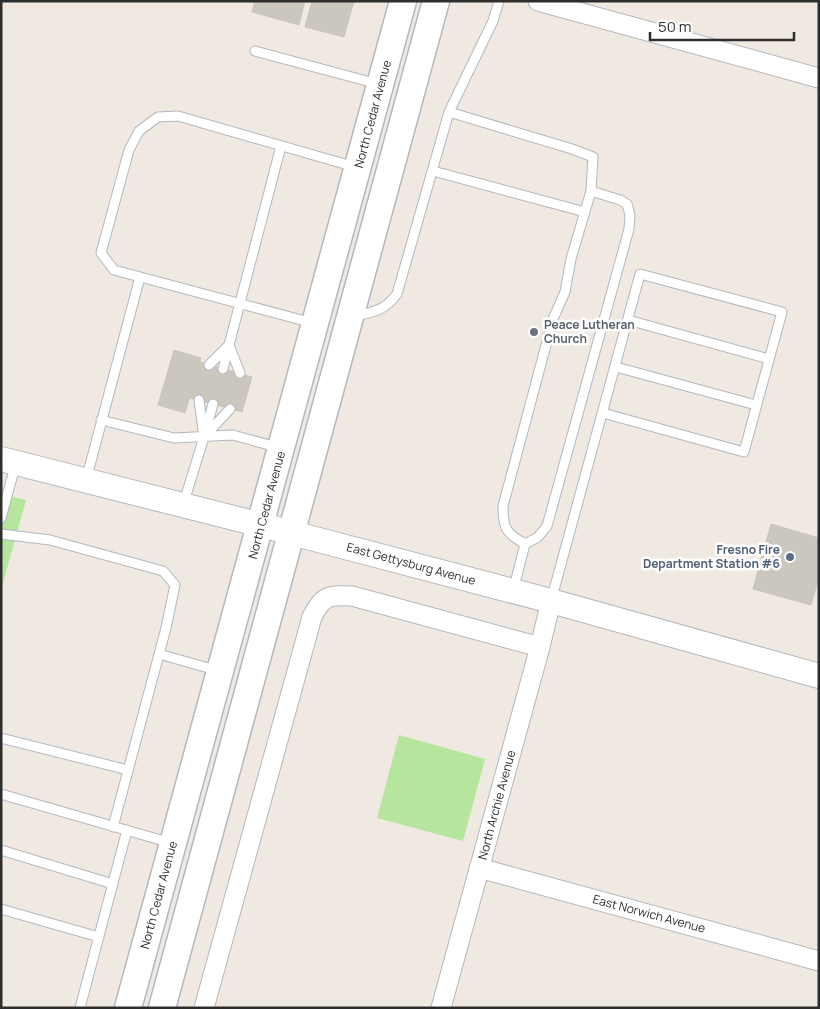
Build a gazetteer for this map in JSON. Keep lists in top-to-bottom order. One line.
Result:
{"streets":{"main road":["North Cedar Avenue"],"street":["East Gettysburg Avenue","North Archie Avenue","East Norwich Avenue"]},"crossings":[["North Cedar Avenue","East Gettysburg Avenue"],["East Gettysburg Avenue","North Archie Avenue"],["North Archie Avenue","East Norwich Avenue"]],"places":["Peace Lutheran Church","Fresno Fire Department Station #6"],"scale_bar":"50 m"}
